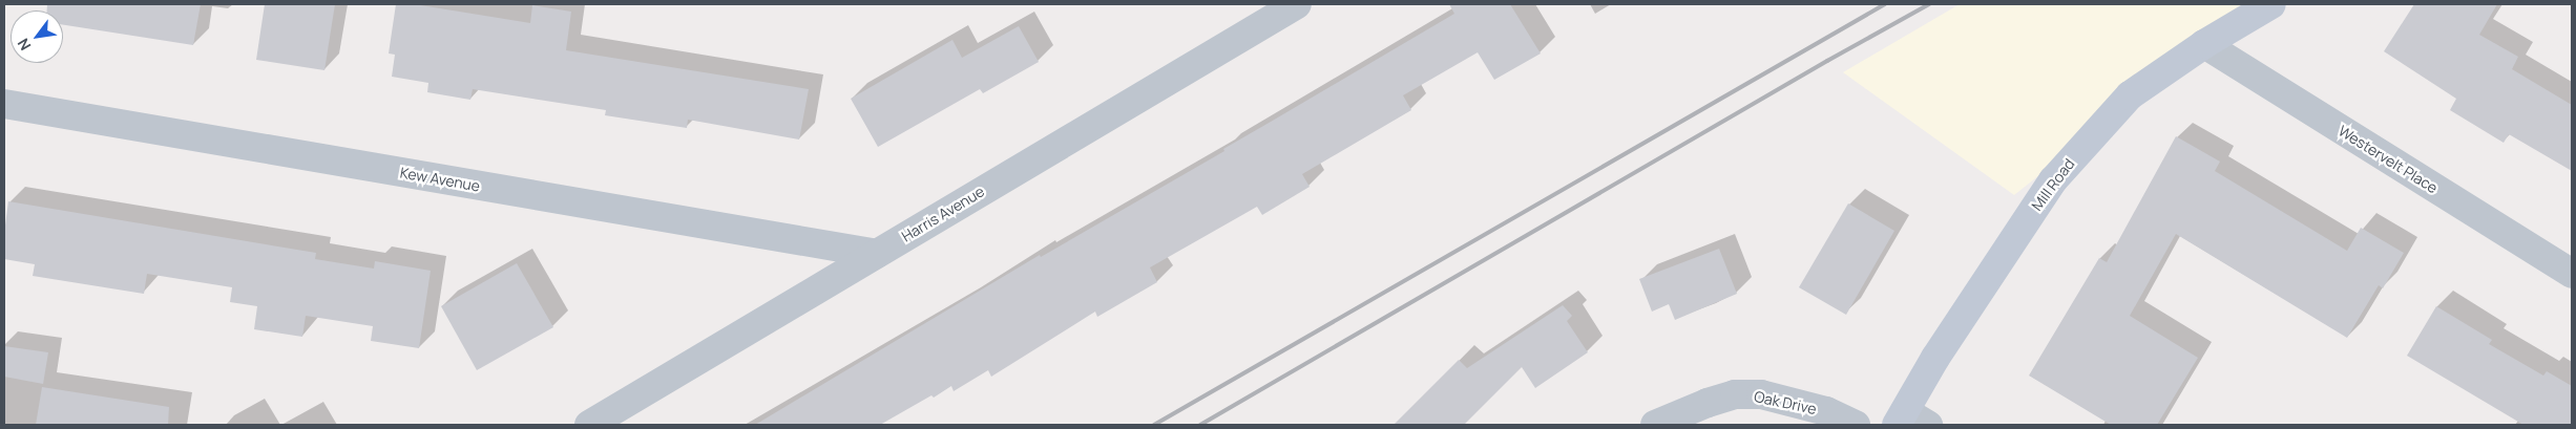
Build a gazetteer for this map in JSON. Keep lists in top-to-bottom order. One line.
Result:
{"streets":{"main road":["Mill Road"],"street":["Westervelt Place","Kew Avenue","Harris Avenue","Oak Drive"]},"crossings":[["Westervelt Place","Mill Road"],["Kew Avenue","Harris Avenue"]],"north":"bottom left"}
